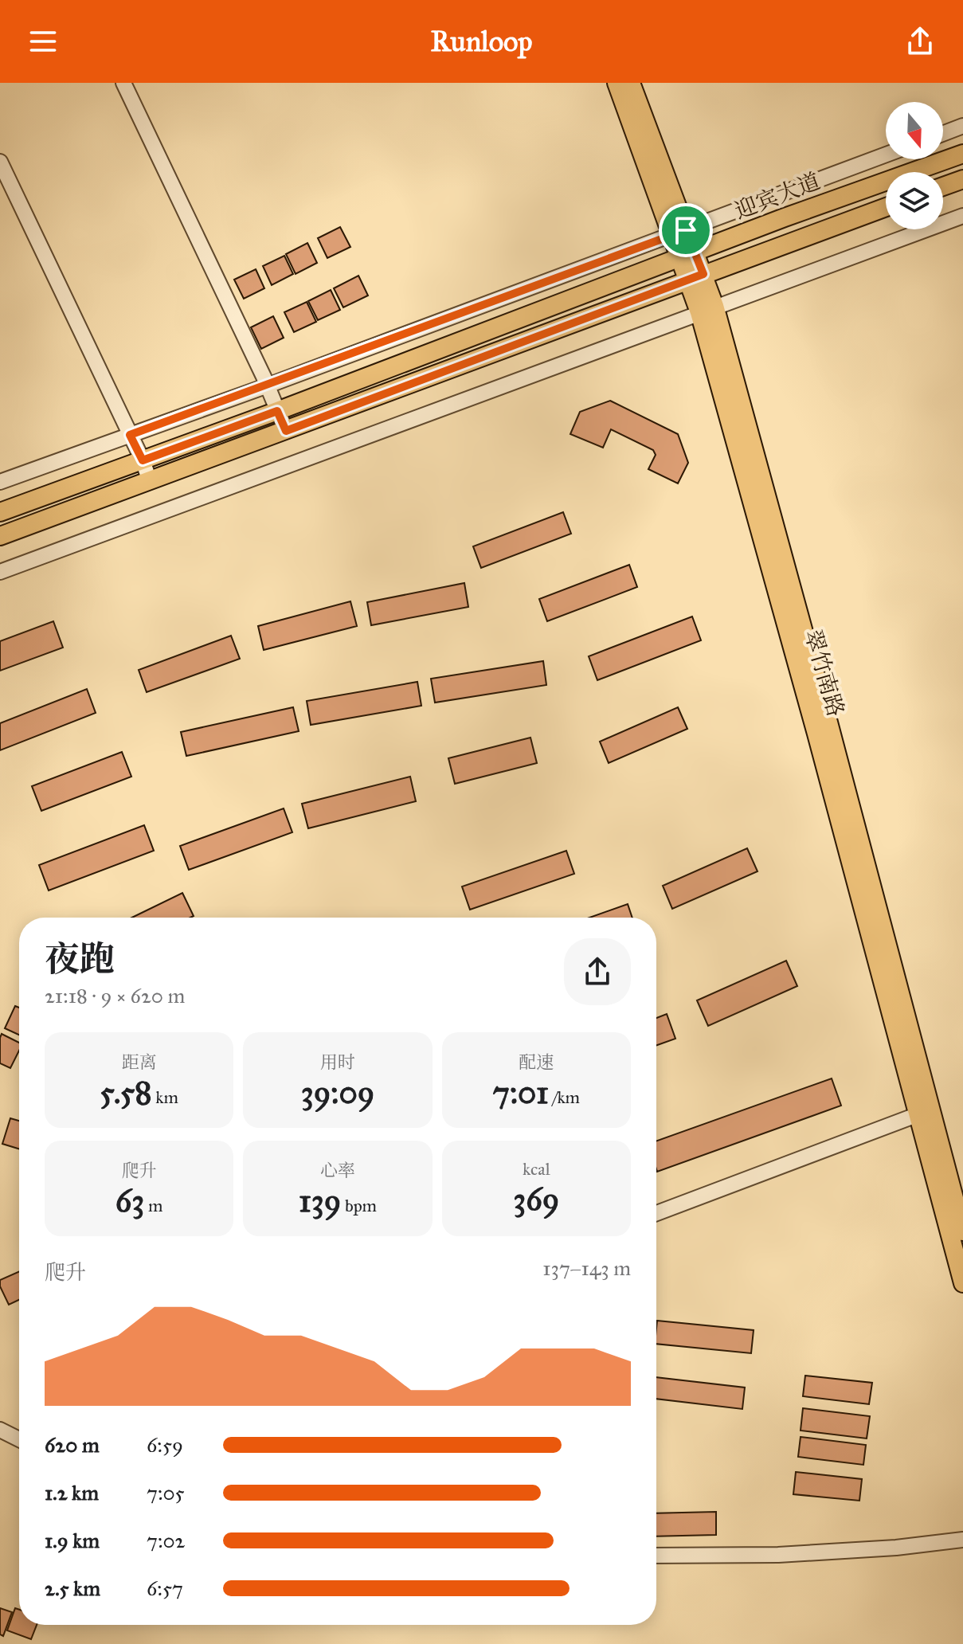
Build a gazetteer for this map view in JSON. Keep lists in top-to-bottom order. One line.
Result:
{"streets":{"main road":["迎宾大道","翠竹南路"]},"crossings":[["迎宾大道","翠竹南路"]],"north":"bottom","page":{"header":"Runloop","heading":["夜跑","21:18 · 9 × 620 m"],"stats":[["距离","5.58 km"],["用时","39:09"],["配速","7:01 /km"],["爬升","63 m"],["心率","139 bpm"],["kcal","369"]],"chart":["爬升","137–143 m"],"list":[{"name":"620 m","note":"6:59"},{"name":"1.2 km","note":"7:05"},{"name":"1.9 km","note":"7:02"},{"name":"2.5 km","note":"6:57"}]}}
